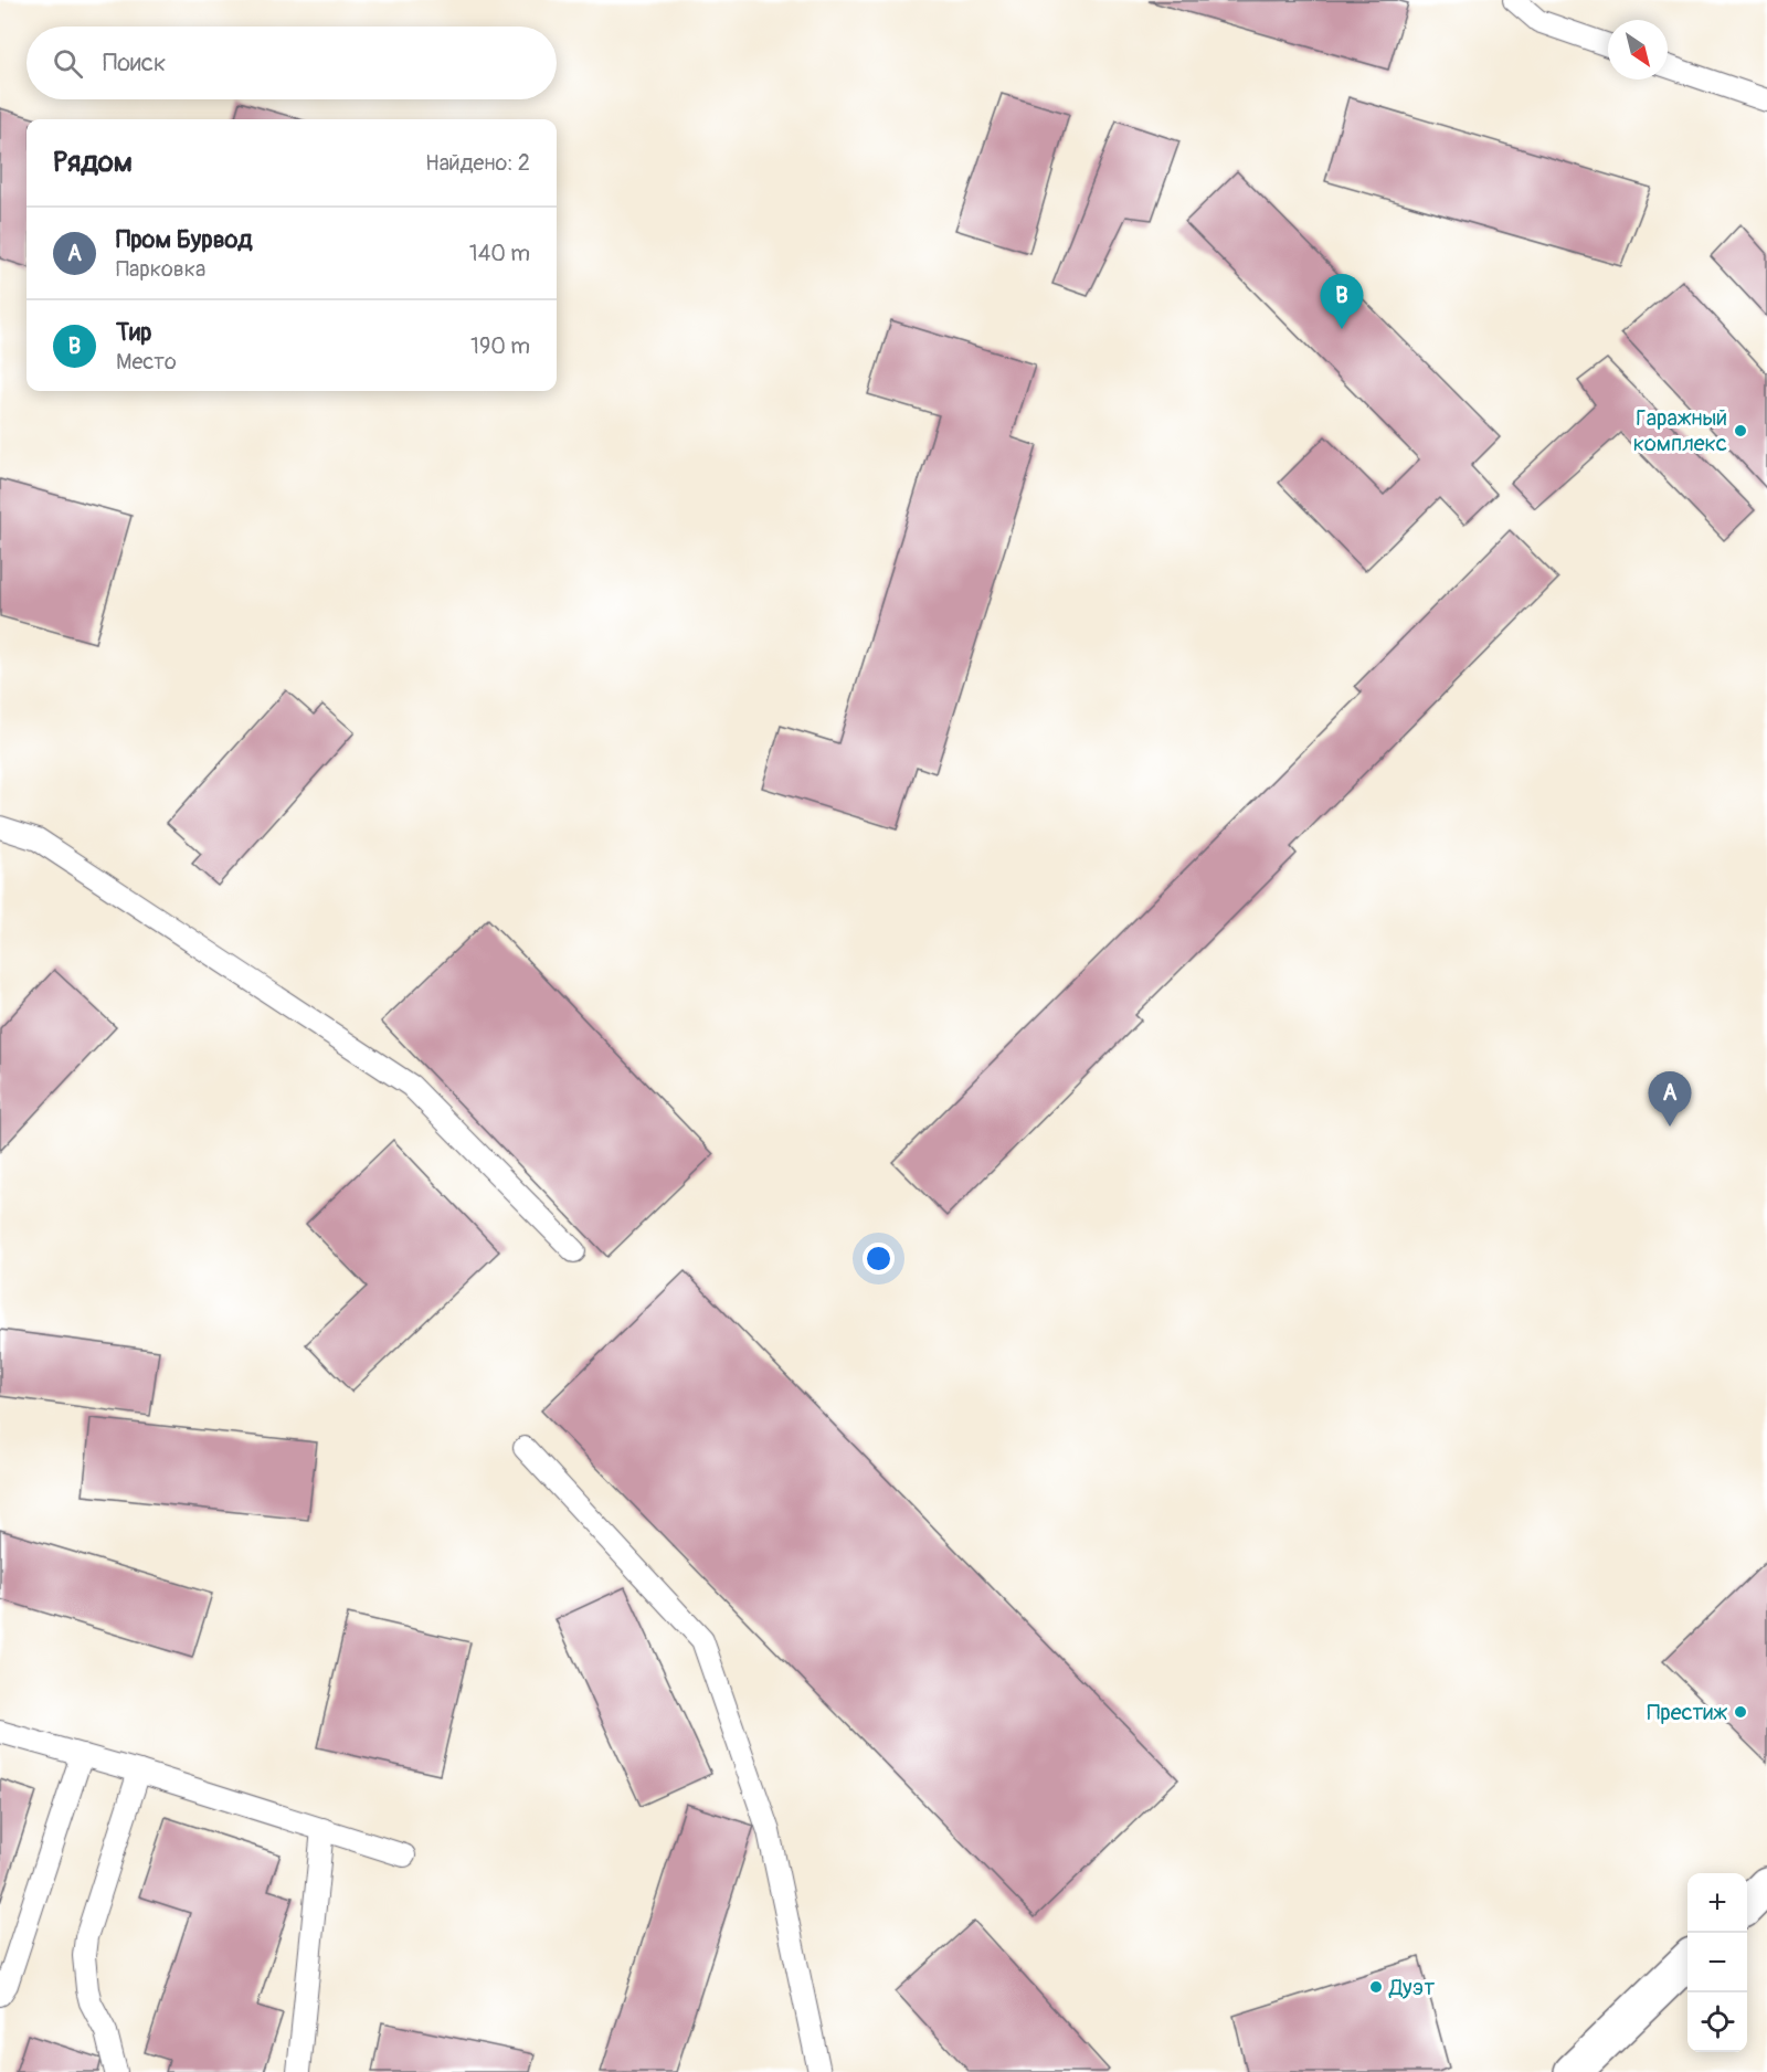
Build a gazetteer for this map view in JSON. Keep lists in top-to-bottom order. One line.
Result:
{"places":["Гаражный комплекс","Престиж","Дуэт"],"north":"bottom right","page":{"search":"Поиск","heading":["Рядом","Найдено: 2"],"list":[{"mark":"A","name":"Пром Бурвод","note":"Парковка","value":"140 m"},{"mark":"B","name":"Тир","note":"Место","value":"190 m"}],"pins":["B","A"],"map_buttons":["+","−"]}}
